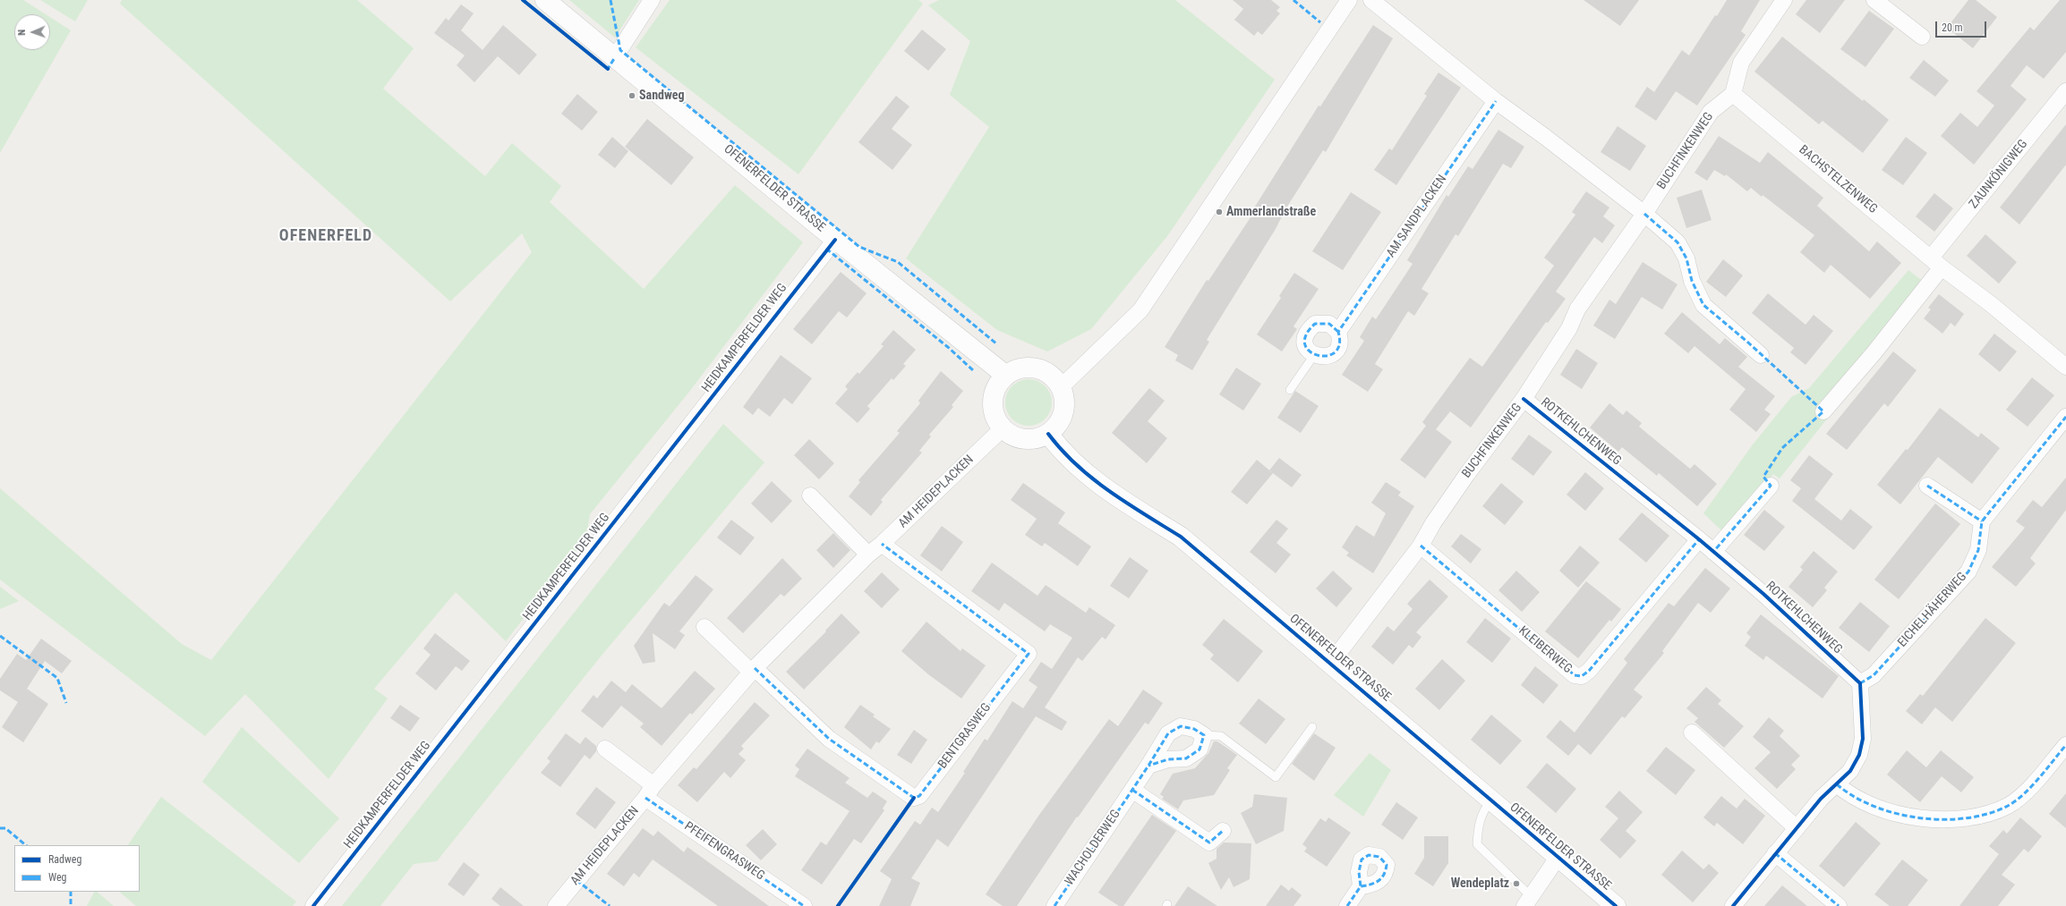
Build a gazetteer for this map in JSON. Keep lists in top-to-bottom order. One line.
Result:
{"streets":{"street":["BUCHFINKENWEG","ZAUNKÖNIGWEG","BACHSTELZENWEG","OFENERFELDER STRASSE","AM SANDPLACKEN","HEIDKAMPERFELDER WEG","ROTKEHLCHENWEG","AM HEIDEPLACKEN","EICHELHÄHERWEG","KLEIBERWEG","BENTGRASWEG","WACHOLDERWEG","PFEIFENGRASWEG"]},"crossings":[["BUCHFINKENWEG","BACHSTELZENWEG"],["BUCHFINKENWEG","OFENERFELDER STRASSE"],["BUCHFINKENWEG","ROTKEHLCHENWEG"],["BUCHFINKENWEG","KLEIBERWEG"],["ZAUNKÖNIGWEG","BACHSTELZENWEG"],["OFENERFELDER STRASSE","HEIDKAMPERFELDER WEG"],["OFENERFELDER STRASSE","AM HEIDEPLACKEN"],["ROTKEHLCHENWEG","EICHELHÄHERWEG"],["ROTKEHLCHENWEG","KLEIBERWEG"],["AM HEIDEPLACKEN","BENTGRASWEG"],["AM HEIDEPLACKEN","PFEIFENGRASWEG"]],"districts":["OFENERFELD"],"places":["Sandweg","Ammerlandstraße","Wendeplatz"],"legend":["Radweg","Weg"],"scale_bar":"20 m","north":"left"}
